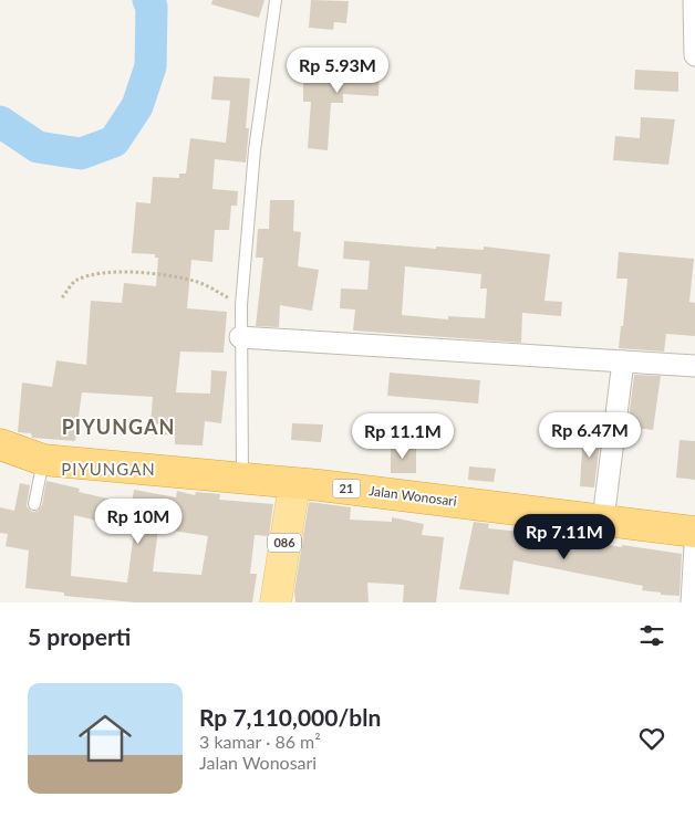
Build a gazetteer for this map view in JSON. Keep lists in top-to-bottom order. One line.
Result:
{"streets":{"highway":["21","Jalan Wonosari"],"main road":["086"]},"crossings":[["Jalan Wonosari","086"]],"districts":["PIYUNGAN","PIYUNGAN"],"page":{"price":["Rp 5.93M","Rp 6.47M","Rp 11.1M","Rp 10M","Rp 7.11M"],"heading":"5 properti","list":[{"name":"Rp 7,110,000/bln","note":"3 kamar · 86 m² · Jalan Wonosari"}]}}
